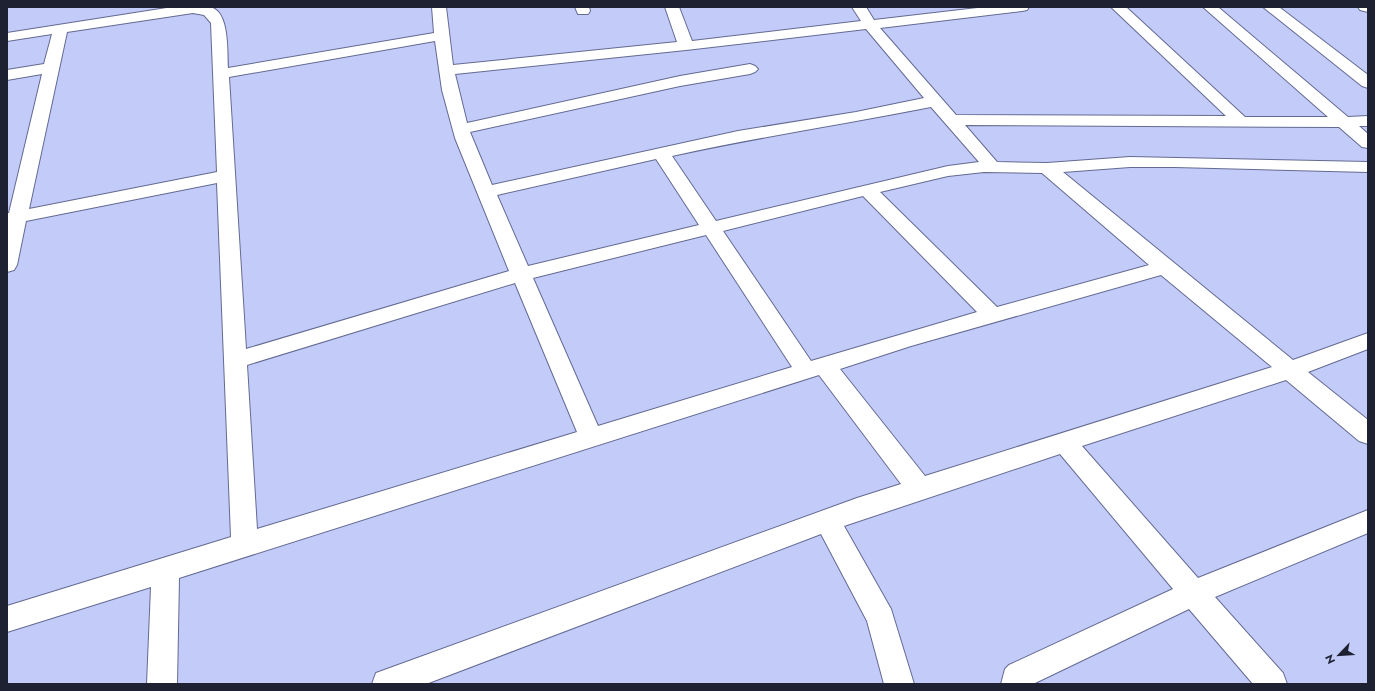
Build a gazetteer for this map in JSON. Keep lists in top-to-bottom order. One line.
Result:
{"north":"bottom left"}
